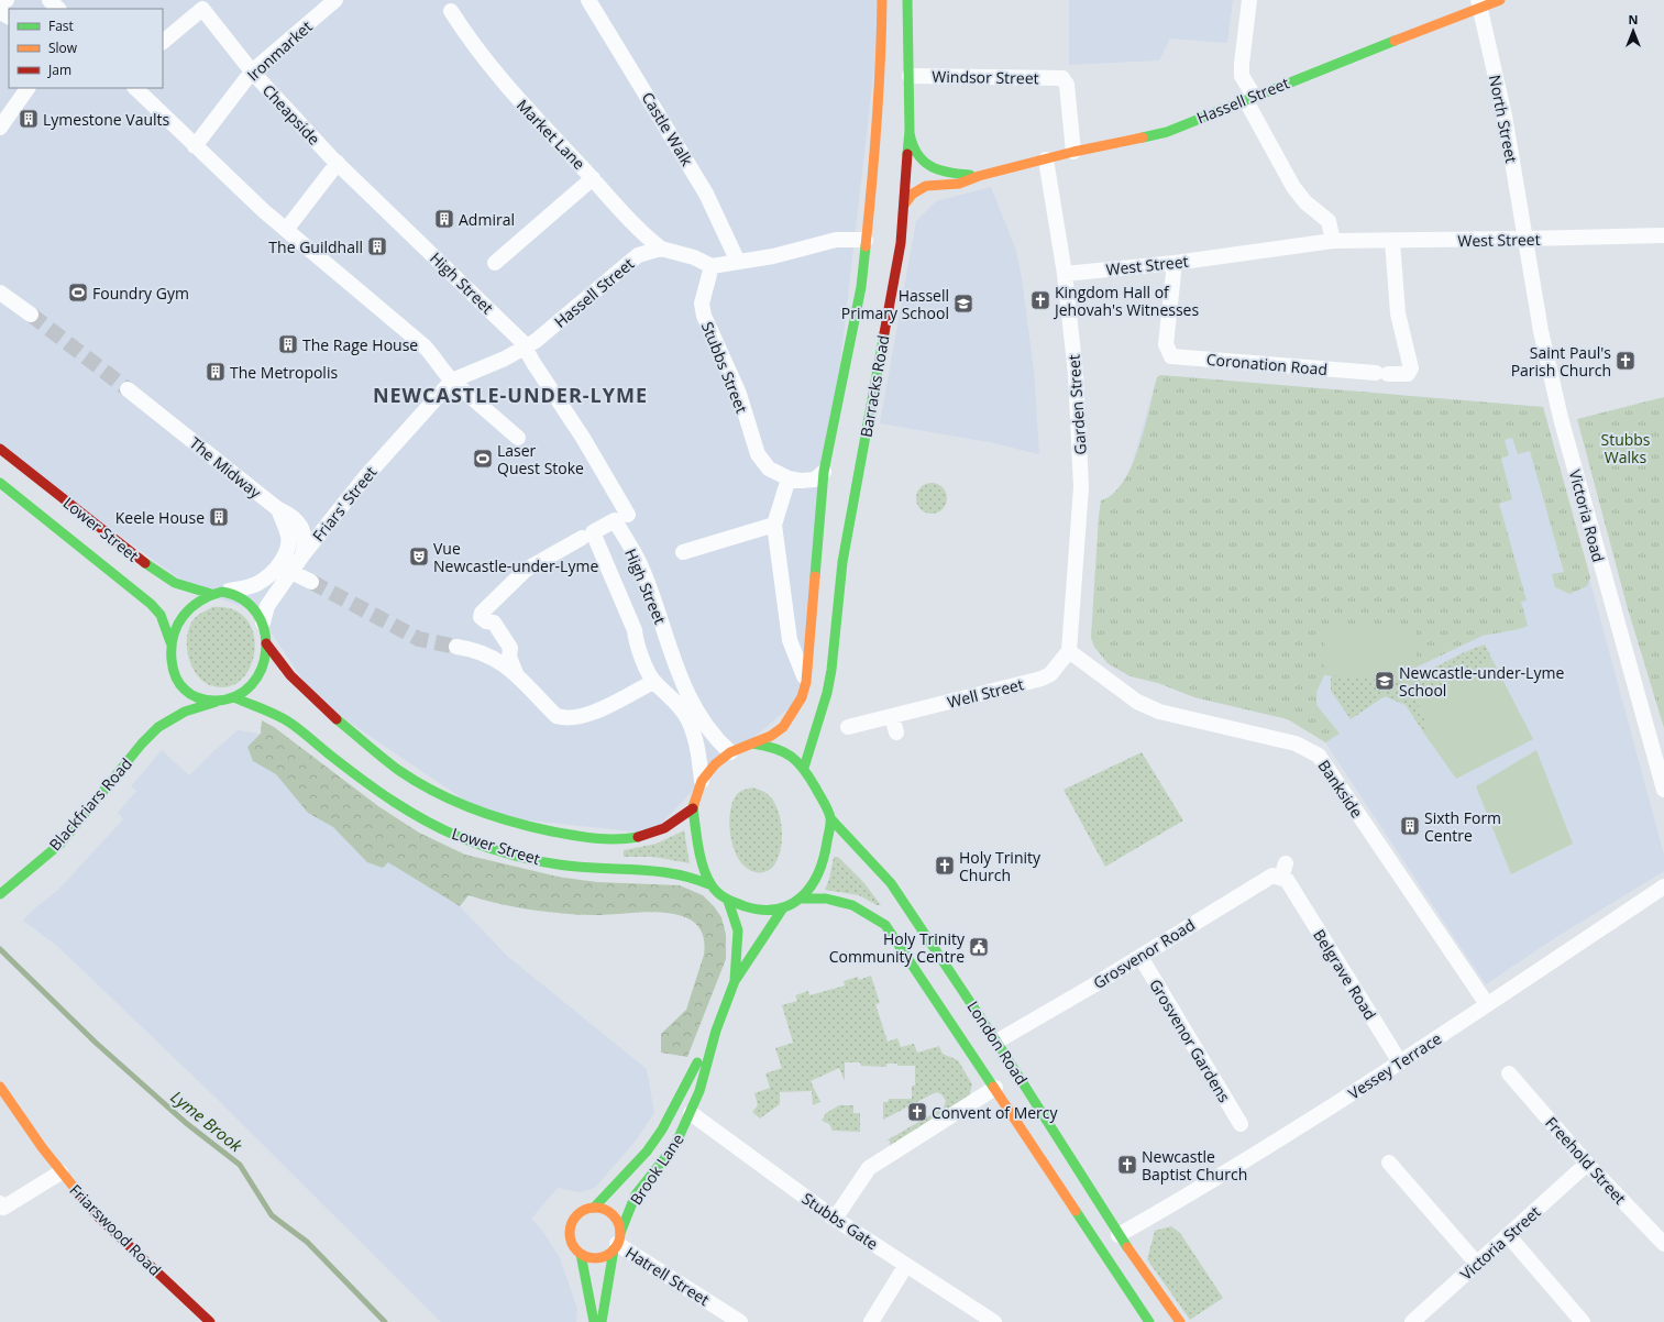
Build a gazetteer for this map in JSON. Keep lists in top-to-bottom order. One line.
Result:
{"streets":{"main road":["Hassell Street","Barracks Road","Lower Street","Blackfriars Road","London Road","Brook Lane","Friarswood Road"],"street":["Ironmarket","Windsor Street","Cheapside","North Street","Castle Walk","Market Lane","West Street","High Street","Coronation Road","Stubbs Street","Garden Street","The Midway","Friars' Street","Victoria Road","Well Street","Bankside","Grosvenor Road","Belgrave Road","Grosvenor Gardens","Vessey Terrace","Freehold Street","Stubbs Gate","Victoria Street","Hatrell Street"]},"crossings":[["Ironmarket","Cheapside"],["Windsor Street","Hassell Street"],["Windsor Street","Barracks Road"],["Hassell Street","North Street"],["Hassell Street","Market Lane"],["Hassell Street","High Street"],["Hassell Street","Barracks Road"],["Hassell Street","Garden Street"],["Hassell Street","Friars' Street"],["Cheapside","High Street"],["North Street","West Street"],["North Street","Victoria Road"],["West Street","Coronation Road"],["West Street","Garden Street"],["West Street","Victoria Road"],["High Street","Barracks Road"],["High Street","Lower Street"],["High Street","London Road"],["High Street","Brook Lane"],["Stubbs Street","Barracks Road"],["Barracks Road","Lower Street"],["Barracks Road","London Road"],["Barracks Road","Brook Lane"],["Garden Street","Well Street"],["Garden Street","Bankside"],["The Midway","Friars' Street"],["Friars' Street","Lower Street"],["Friars' Street","Blackfriars Road"],["Lower Street","Blackfriars Road"],["Lower Street","London Road"],["Lower Street","Brook Lane"],["Well Street","Bankside"],["Bankside","Vessey Terrace"],["Grosvenor Road","Belgrave Road"],["Grosvenor Road","Grosvenor Gardens"],["Grosvenor Road","London Road"],["Belgrave Road","Vessey Terrace"],["London Road","Vessey Terrace"],["London Road","Brook Lane"],["Freehold Street","Victoria Street"],["Brook Lane","Stubbs Gate"],["Brook Lane","Hatrell Street"]],"districts":["NEWCASTLE-UNDER-LYME"],"water":["Lyme Brook"],"parks":["Stubbs Walks"],"places":{"building":["Lymestone Vaults","Admiral","The Guildhall","The Rage House","The Metropolis","Keele House","Sixth Form Centre"],"sports":["Foundry Gym","Laser Quest Stoke"],"church":["Kingdom Hall of Jehovah's Witnesses","Saint Paul's Parish Church","Holy Trinity Church","Convent of Mercy","Newcastle Baptist Church"],"school or university":["Hassell Primary School","Newcastle-under-Lyme School"],"theatre":["Vue Newcastle-under-Lyme"],"public building":["Holy Trinity Community Centre"]},"legend":["Fast","Slow","Jam"],"north":"top"}
